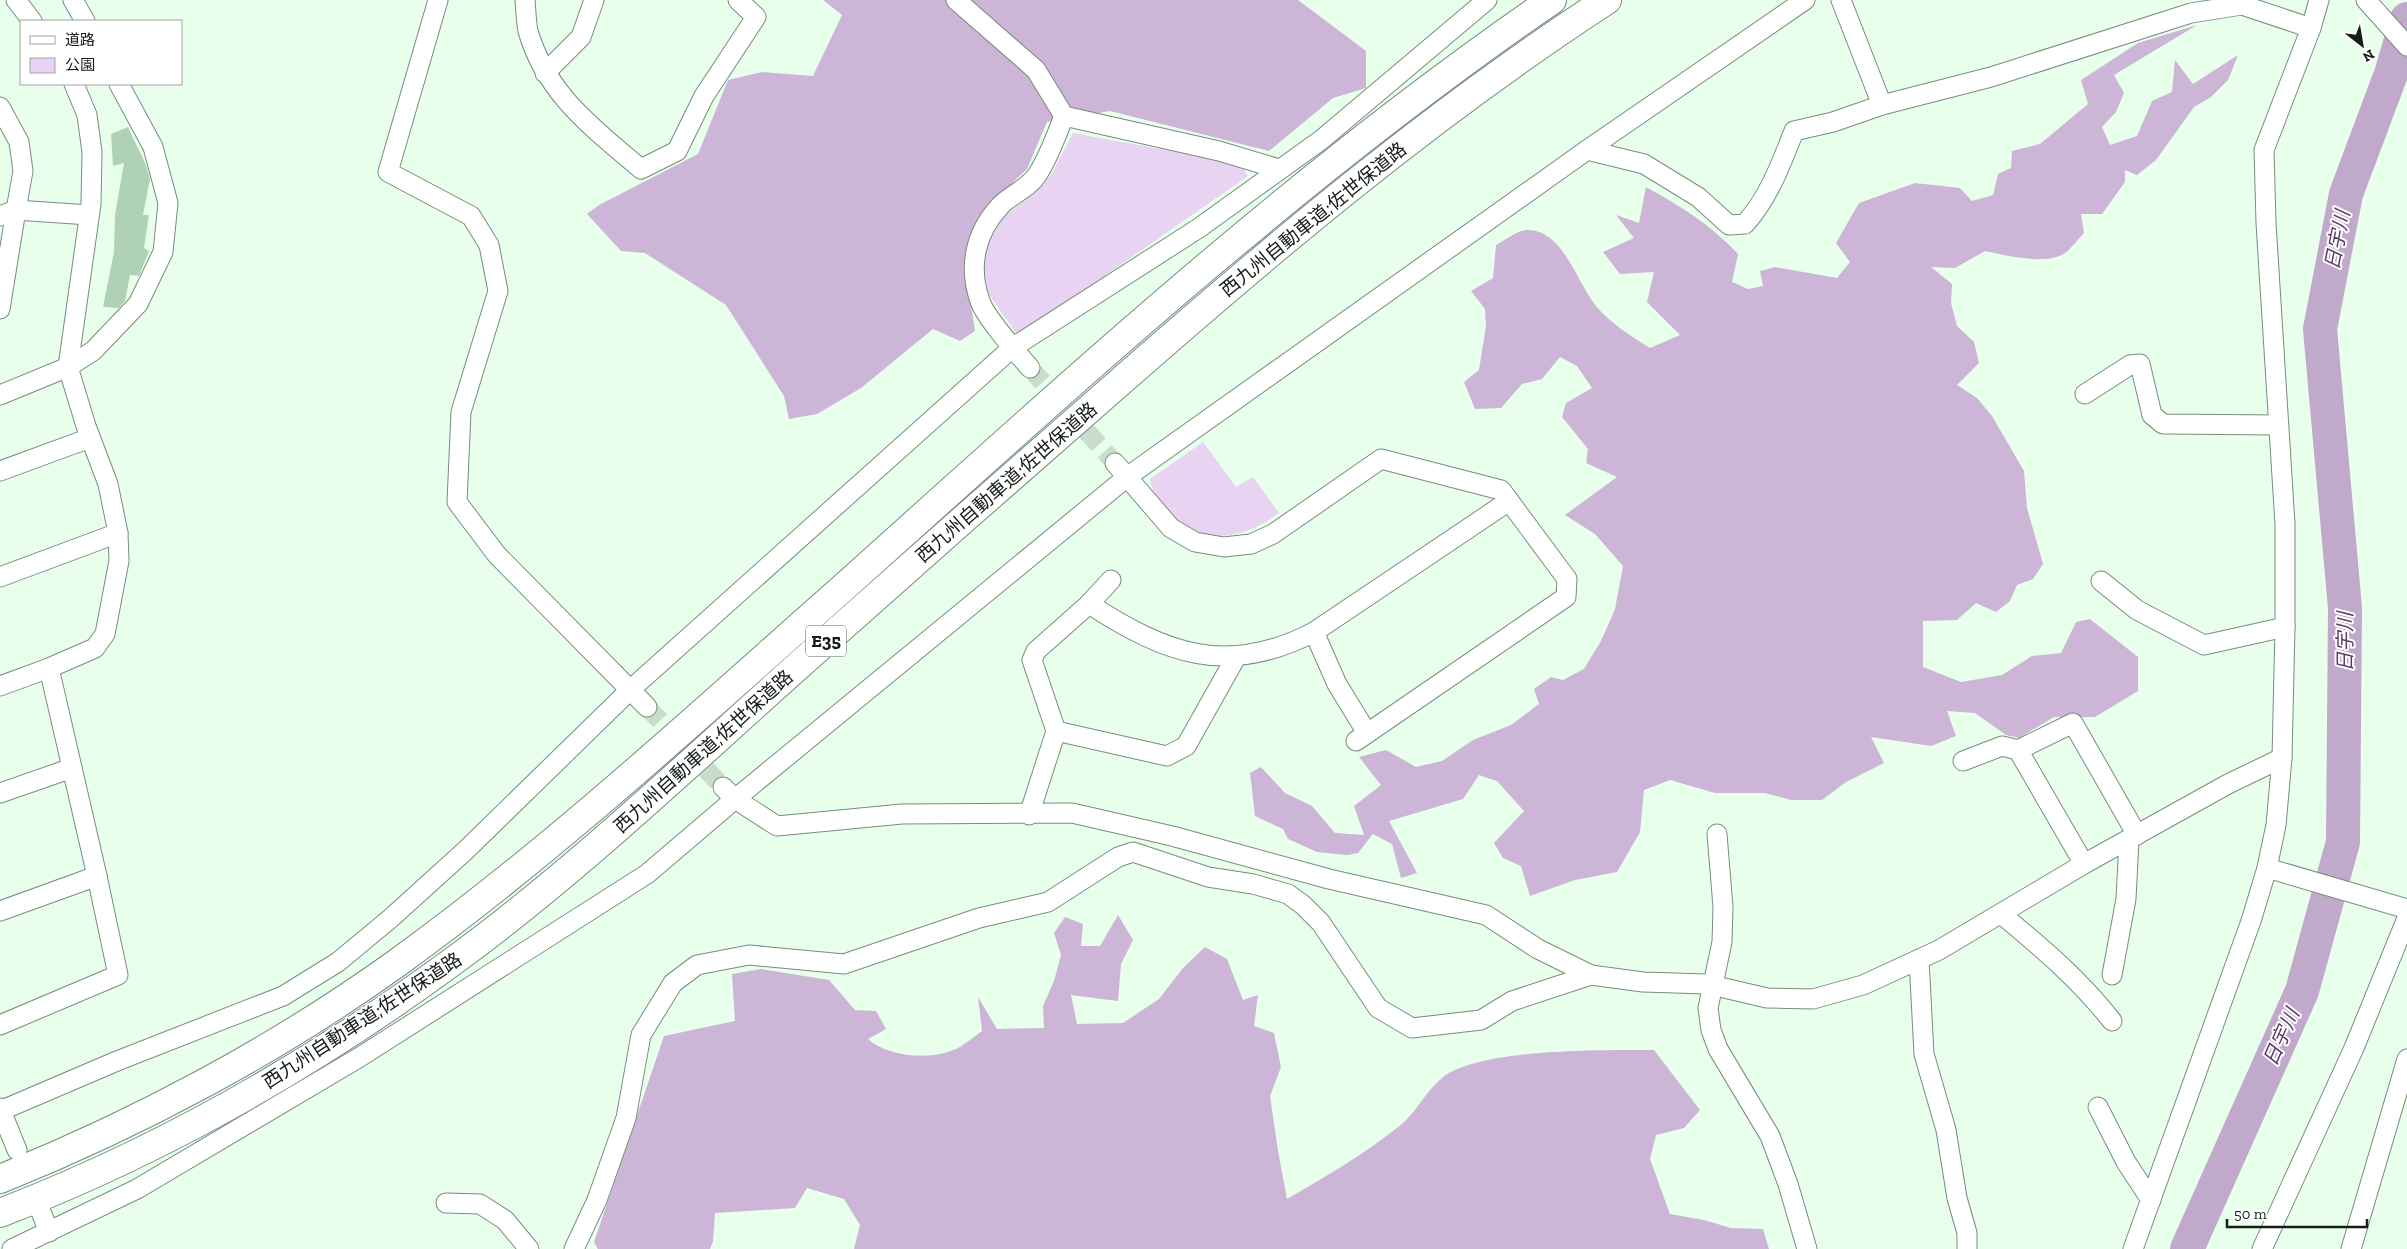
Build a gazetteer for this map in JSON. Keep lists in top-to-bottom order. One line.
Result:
{"streets":{"highway":["西九州自動車道;佐世保道路","E35"]},"water":["日宇川"],"legend":["道路","公園"],"scale_bar":"50 m","north":"bottom right"}
